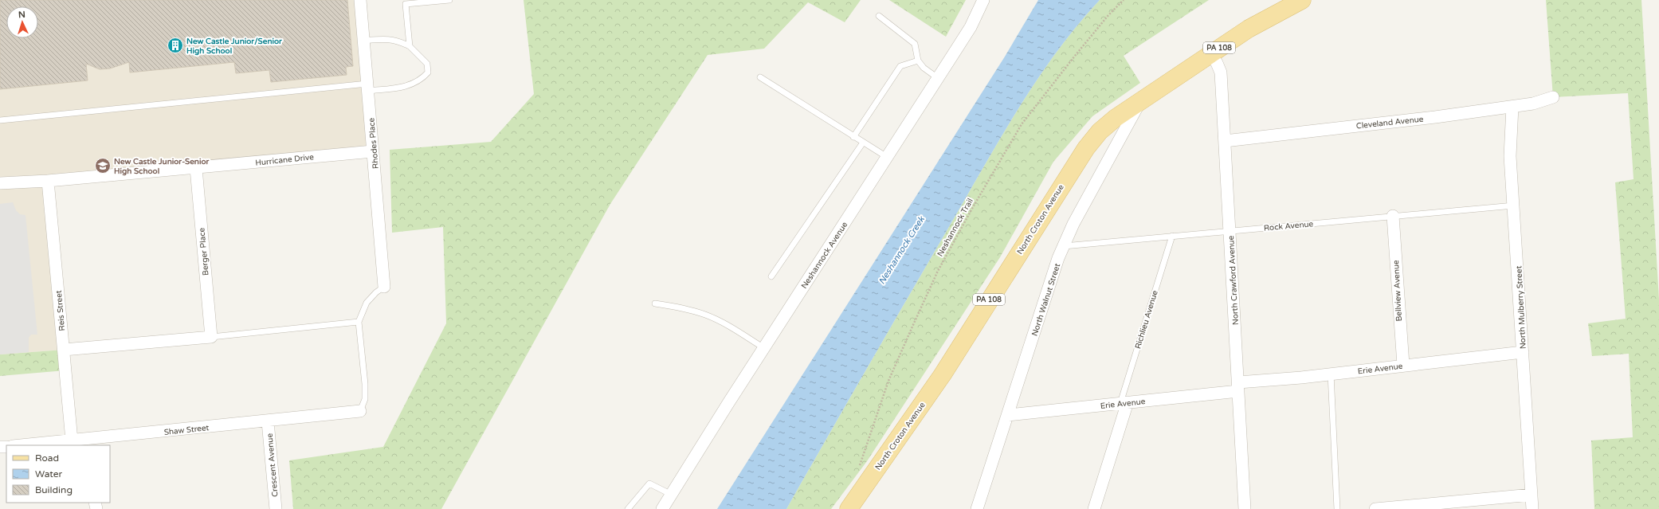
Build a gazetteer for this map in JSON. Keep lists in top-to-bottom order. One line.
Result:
{"streets":{"main road":["PA 108","North Croton Avenue"],"street":["Cleveland Avenue","Rhodes Place","Hurricane Drive","Berger Place","Neshannock Avenue","North Crawford Avenue","Bellview Avenue","North Walnut Street","North Mulberry Street","Reis Street","Richlieu Avenue","Erie Avenue","Shaw Street","Crescent Avenue"],"lane":["Rock Avenue"],"path":["Neshannock Trail"]},"crossings":[["Cleveland Avenue","North Crawford Avenue"],["Cleveland Avenue","North Mulberry Street"],["Rhodes Place","Hurricane Drive"],["Hurricane Drive","Berger Place"],["North Croton Avenue","North Crawford Avenue"],["North Croton Avenue","North Walnut Street"],["Rock Avenue","North Crawford Avenue"],["Rock Avenue","Bellview Avenue"],["Rock Avenue","North Walnut Street"],["Rock Avenue","North Mulberry Street"],["Rock Avenue","Richlieu Avenue"],["North Crawford Avenue","Erie Avenue"],["Bellview Avenue","Erie Avenue"],["North Walnut Street","Erie Avenue"],["North Mulberry Street","Erie Avenue"],["Reis Street","Shaw Street"],["Richlieu Avenue","Erie Avenue"],["Shaw Street","Crescent Avenue"]],"water":["Neshannock Creek"],"places":{"building":["New Castle Junior/Senior High School"],"school or university":["New Castle Junior-Senior High School"]},"legend":["Road","Water","Building"],"north":"top"}
